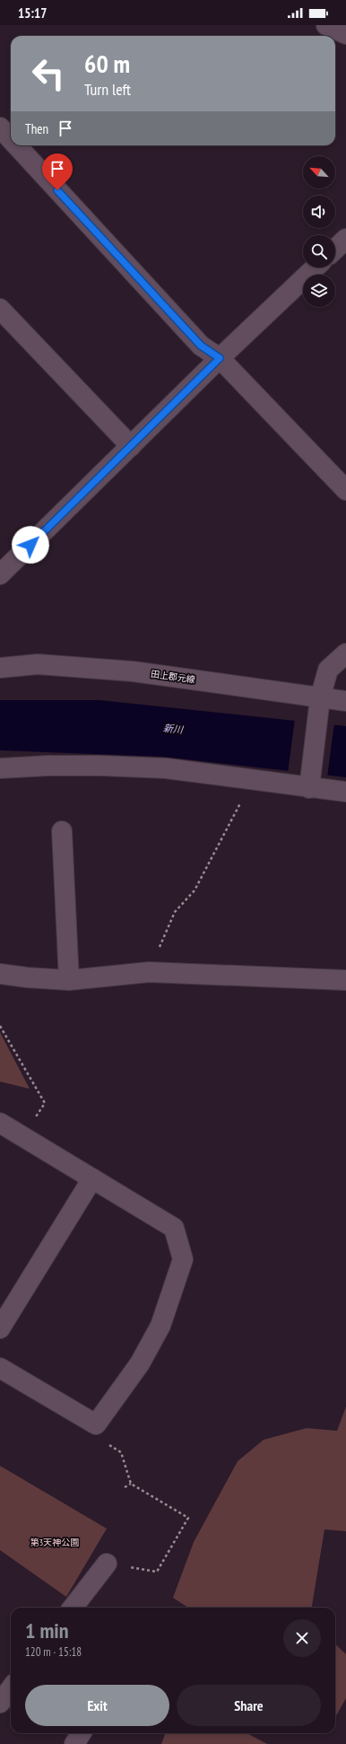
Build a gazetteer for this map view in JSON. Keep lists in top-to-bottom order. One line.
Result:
{"streets":{"street":["田上郡元線"]},"water":["新川"],"parks":["第3天神公園"],"north":"top left","page":{"status":"15:17","turn":["60 m","Turn left"],"then":"Then","heading":["1 min","120 m · 15:18"],"buttons":["Exit","Share"]}}
